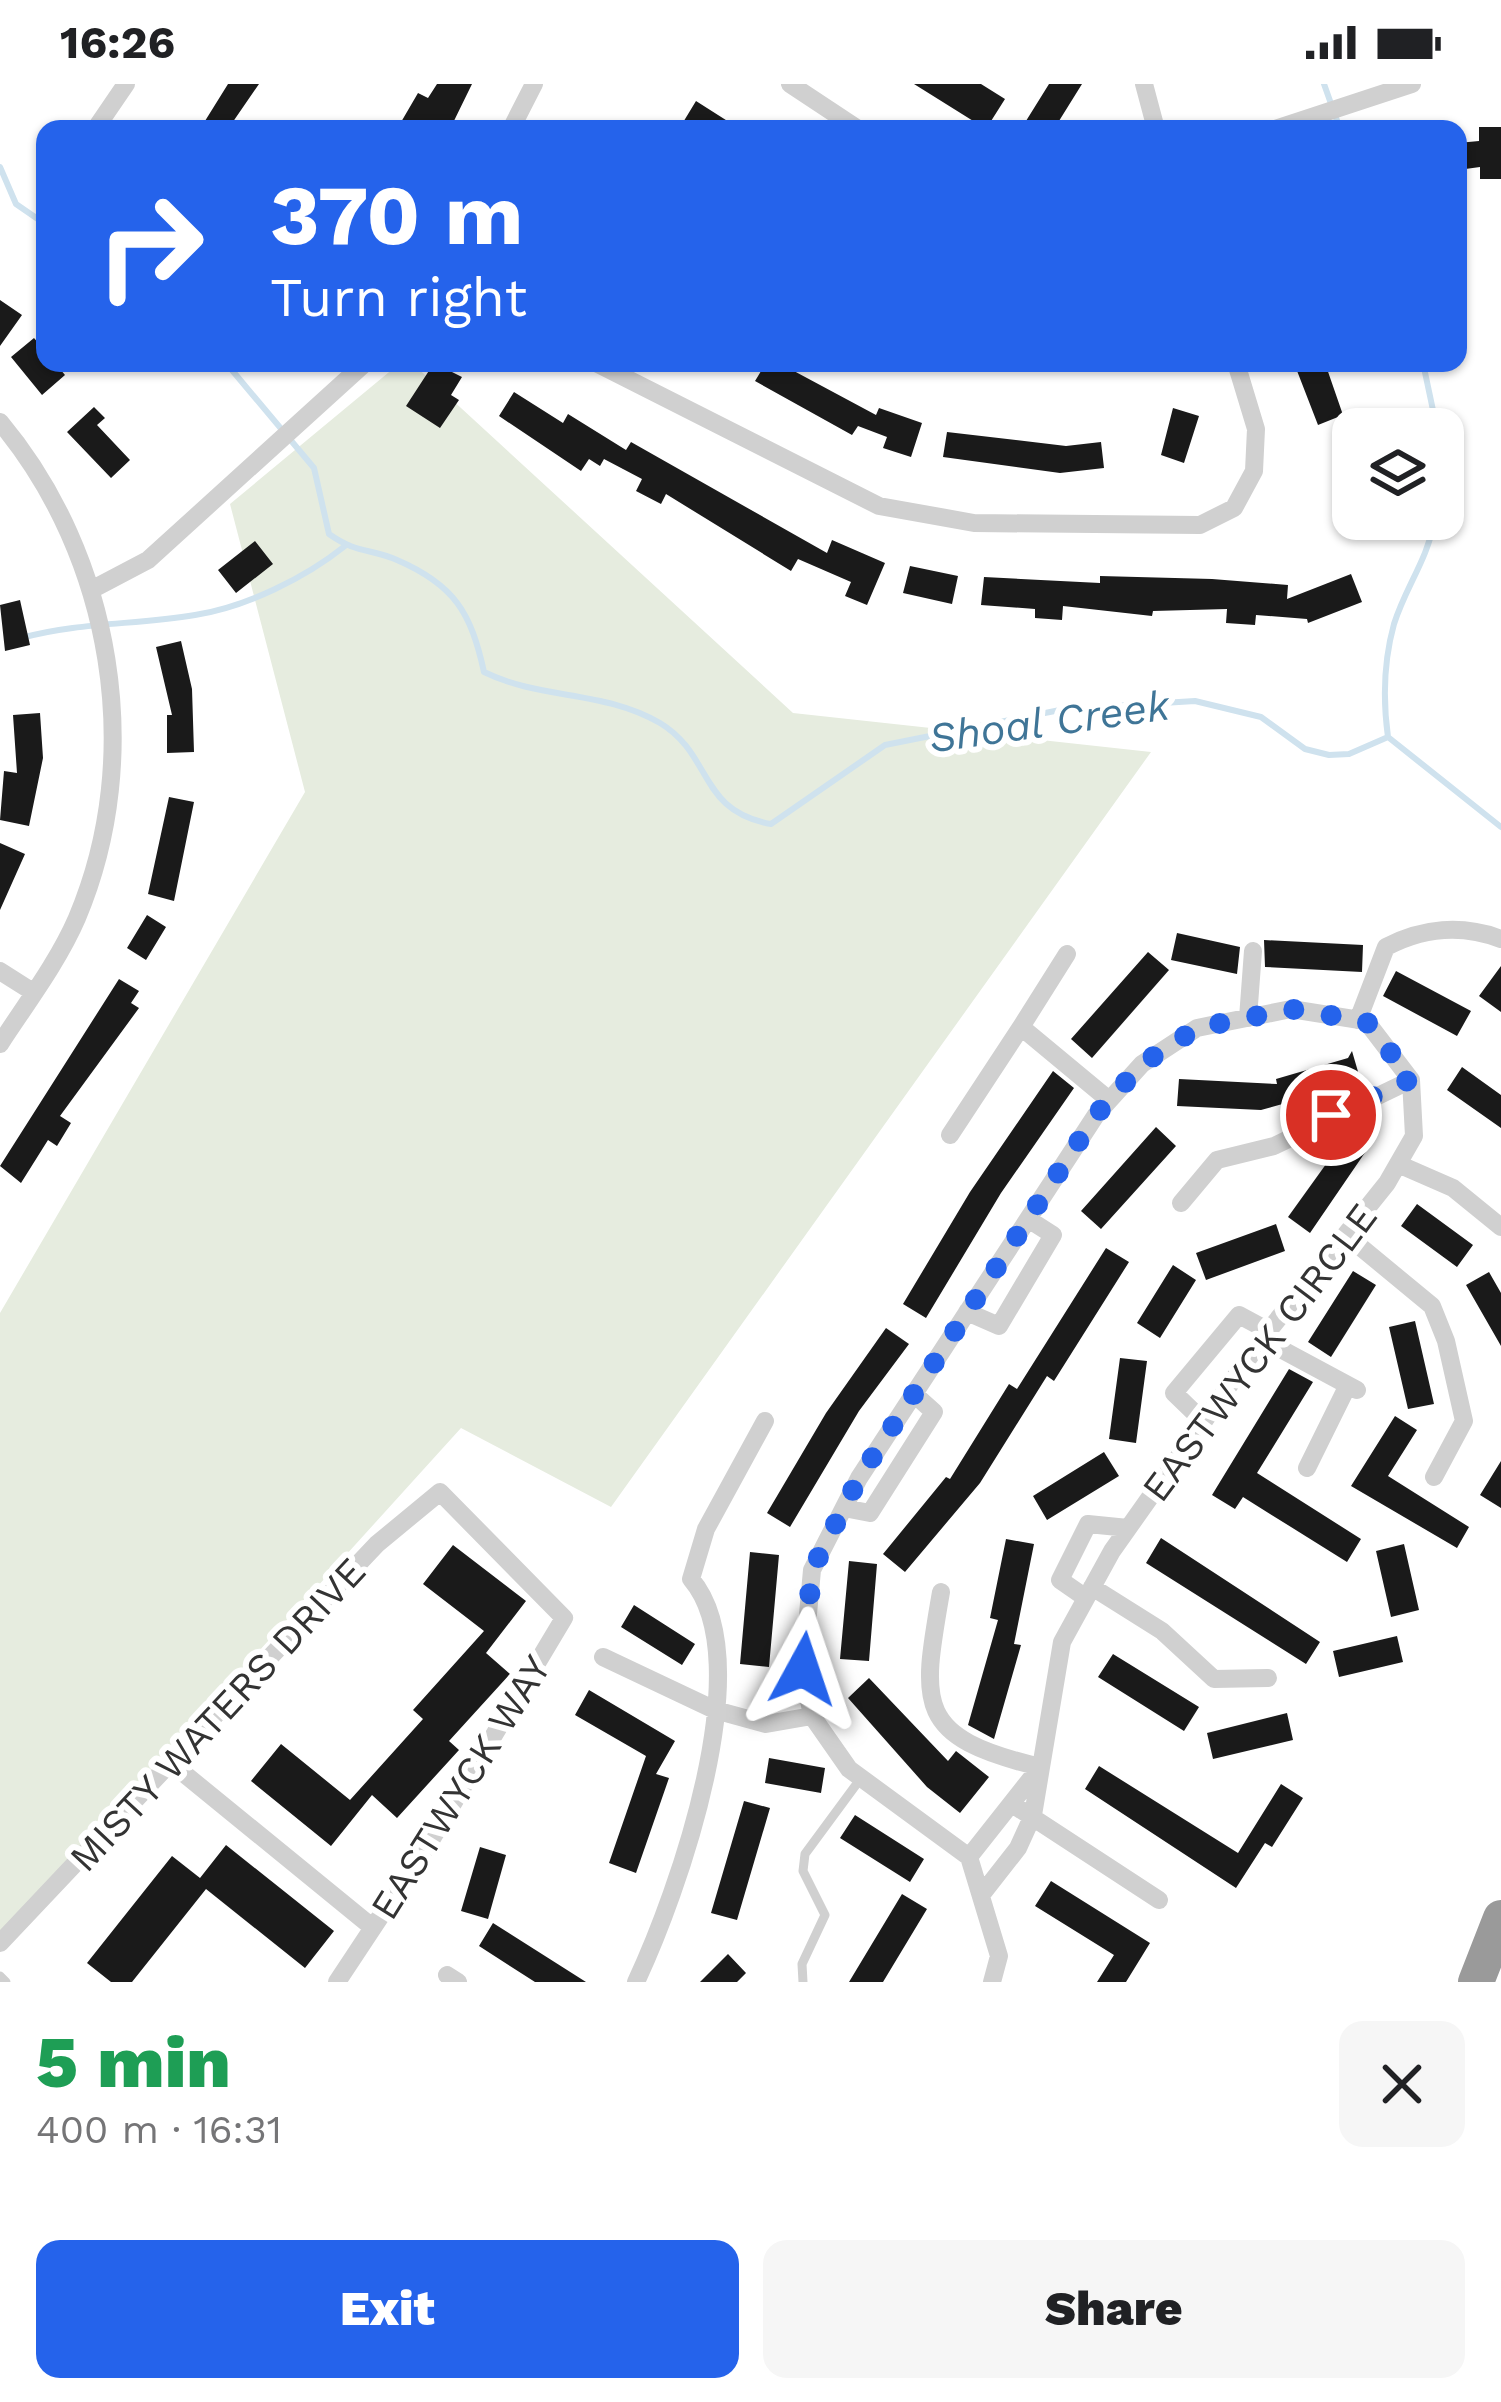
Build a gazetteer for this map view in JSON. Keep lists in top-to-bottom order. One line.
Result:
{"streets":{"street":["EASTWYCK CIRCLE","MISTY WATERS DRIVE","EASTWYCK WAY"]},"crossings":[["MISTY WATERS DRIVE","EASTWYCK WAY"]],"water":["Shoal Creek"],"page":{"status":"16:26","turn":["370 m","Turn right"],"heading":["5 min","400 m · 16:31"],"buttons":["Exit","Share"]}}
